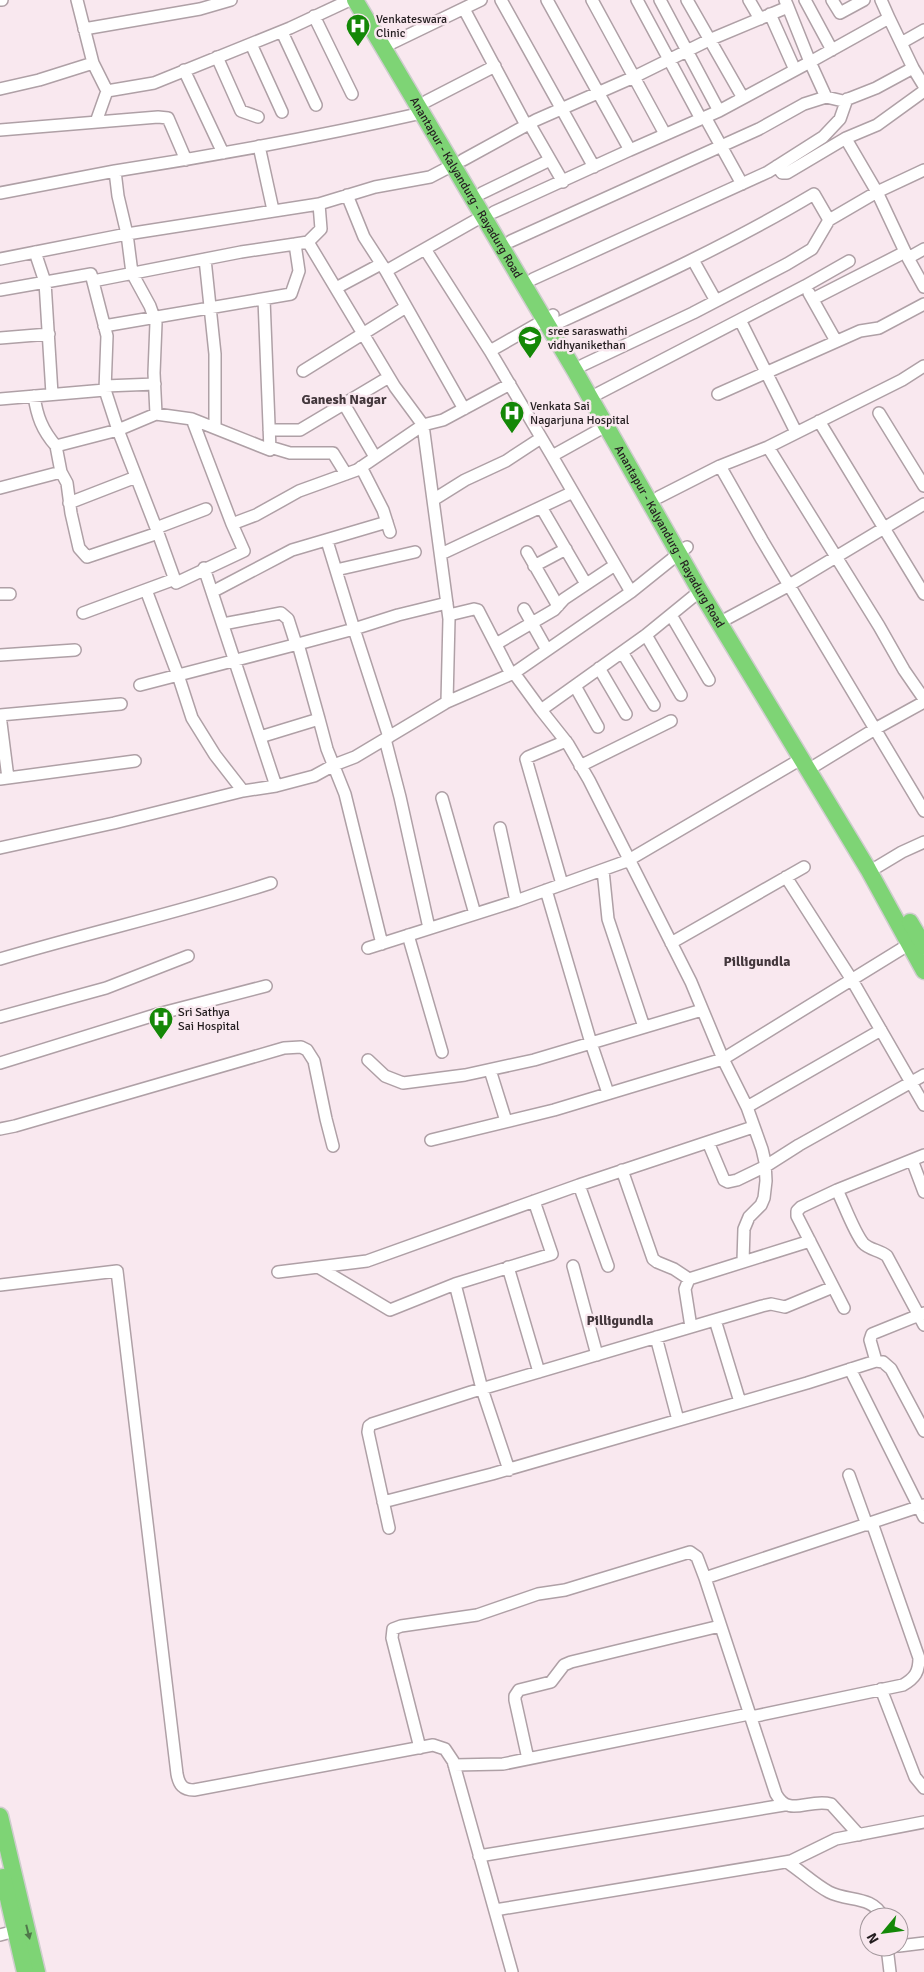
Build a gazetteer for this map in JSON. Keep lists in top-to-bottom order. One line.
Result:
{"streets":{"highway":["Anantapur - Kalyandurg - Rayadurg Road"]},"districts":["Ganesh Nagar","Pilligundla","Pilligundla"],"places":{"hospital":["Venkateswara Clinic","Venkata Sai Nagarjuna Hospital","Sri Sathya Sai Hospital"],"school or university":["sree saraswathi vidhyanikethan"]},"north":"bottom left"}
